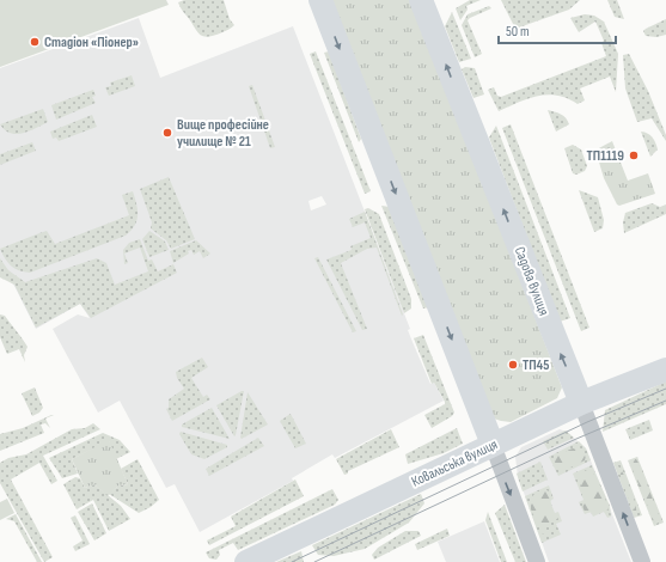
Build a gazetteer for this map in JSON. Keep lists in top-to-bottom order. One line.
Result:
{"streets":{"street":["Садова вулиця","Ковальська вулиця"]},"crossings":[["Садова вулиця","Ковальська вулиця"]],"places":["Стадіон «Піонер»","Вище професійне училище № 21","ТП1119","ТП45"],"scale_bar":"50 m"}
